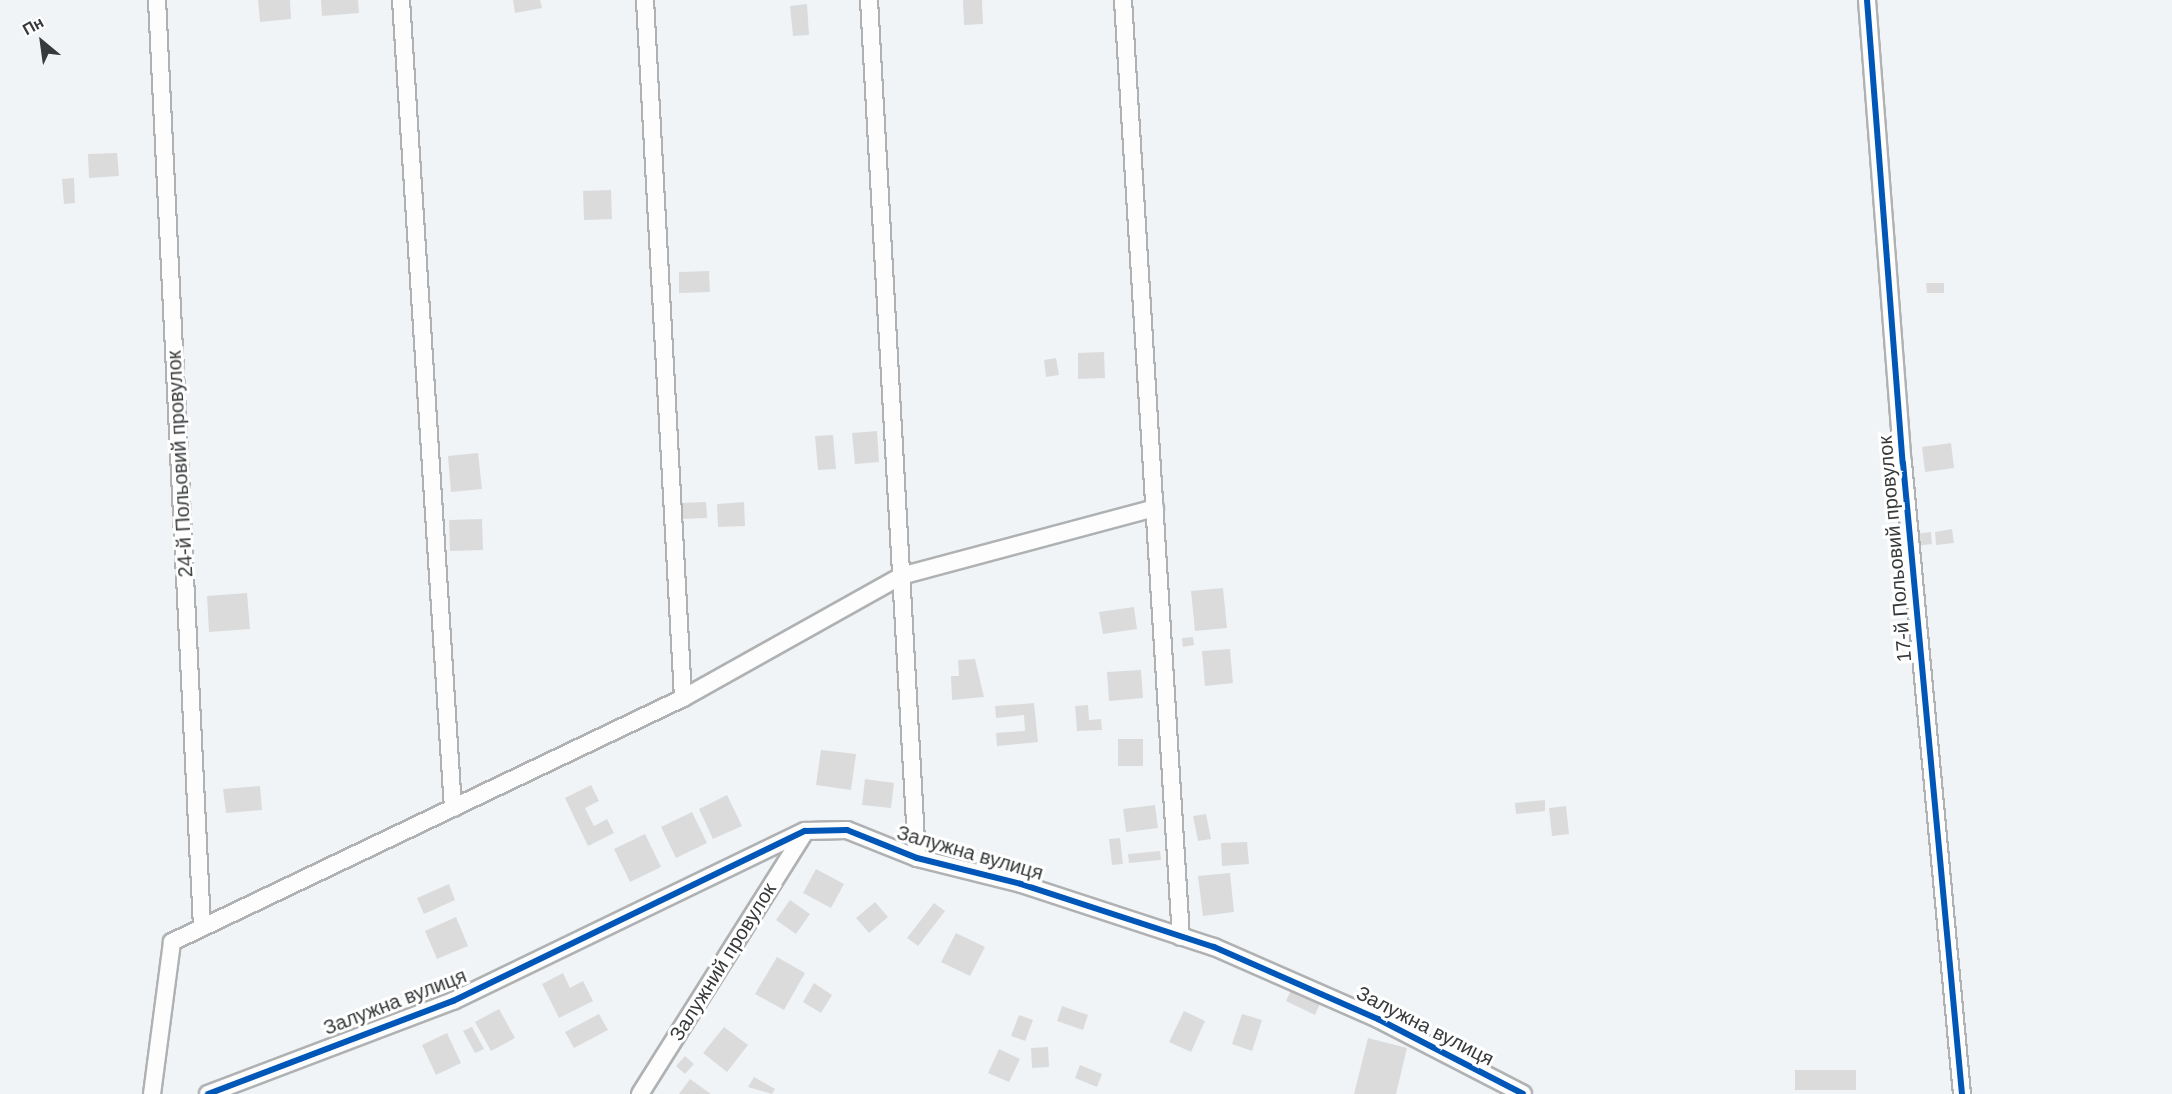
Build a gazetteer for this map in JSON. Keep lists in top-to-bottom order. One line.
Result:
{"streets":{"street":["24-й Польовий провулок","17-й Польовий провулок","Залужна вулиця","Залужний провулок"]},"crossings":[["Залужна вулиця","Залужний провулок"]],"north":"top left"}
